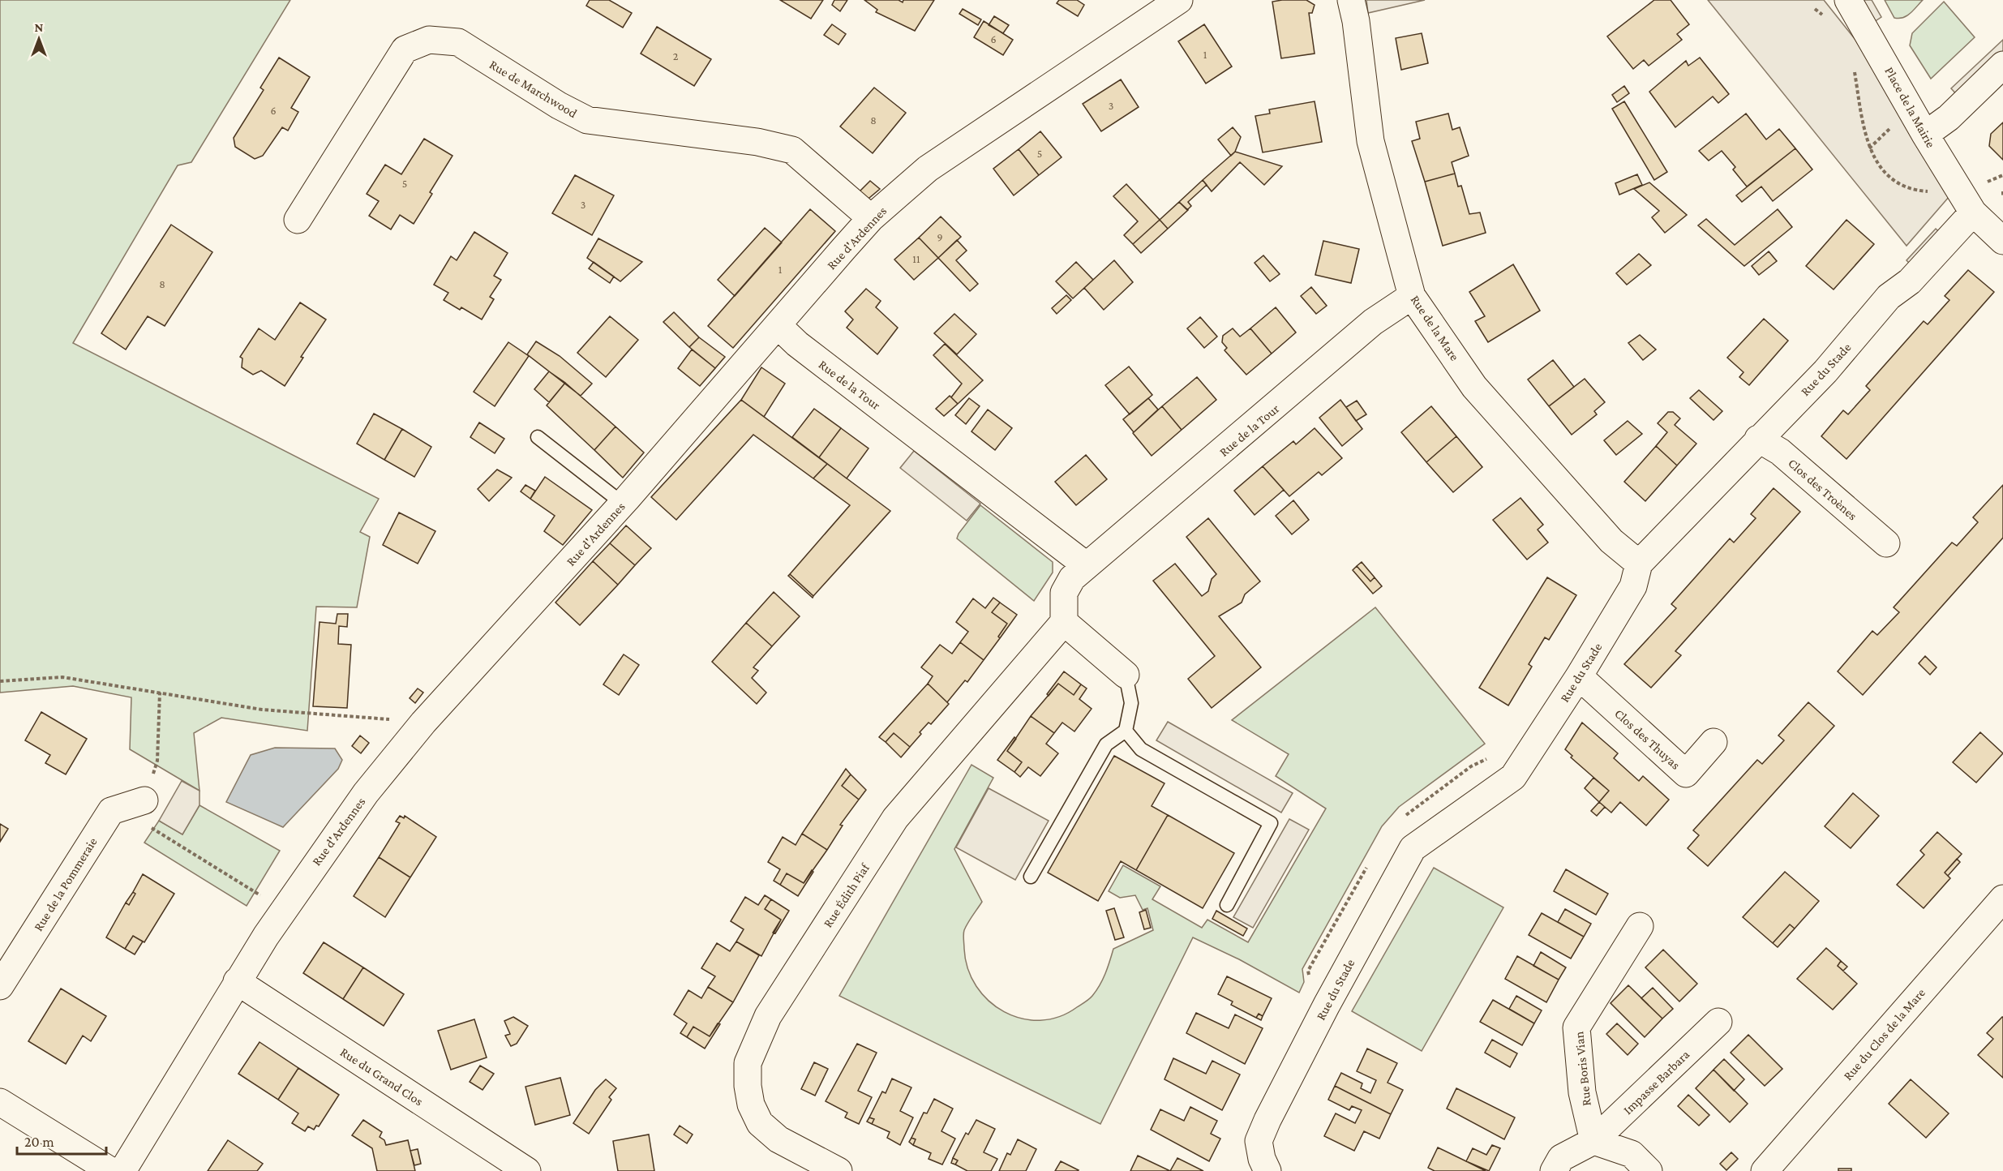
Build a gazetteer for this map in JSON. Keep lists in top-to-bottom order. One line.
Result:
{"streets":{"street":["Rue de Marchwood","Place de la Mairie","Rue d'Ardennes","Rue de la Mare","Rue du Stade","Rue de la Tour","Clos des Troènes","Clos des Thuyas","Rue de la Pommeraie","Rue Édith Piaf","Rue du Clos de la Mare","Rue Boris Vian","Rue du Grand Clos","Impasse Barbara"]},"crossings":[["Rue de Marchwood","Rue d'Ardennes"],["Place de la Mairie","Rue du Stade"],["Rue d'Ardennes","Rue de la Tour"],["Rue d'Ardennes","Rue du Grand Clos"],["Rue de la Mare","Rue du Stade"],["Rue de la Mare","Rue de la Tour"],["Rue du Stade","Clos des Troènes"],["Rue du Stade","Clos des Thuyas"],["Rue de la Tour","Rue Édith Piaf"],["Rue Boris Vian","Impasse Barbara"]],"house_numbers":["6","1","2","3","6","8","5","5","3","9","11","1","8"],"scale_bar":"20 m","north":"top"}
